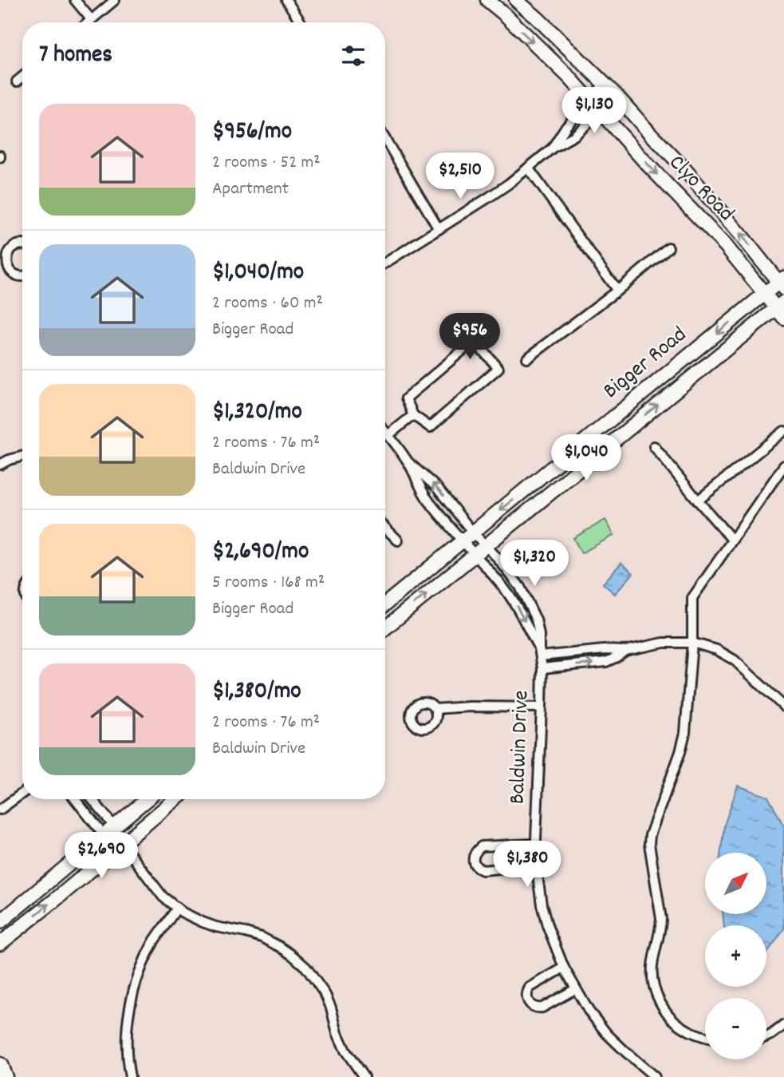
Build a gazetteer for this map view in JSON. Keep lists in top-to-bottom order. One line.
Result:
{"streets":{"street":["Clyo Road","Bigger Road","Baldwin Drive"]},"crossings":[["Clyo Road","Bigger Road"],["Bigger Road","Baldwin Drive"]],"north":"top right","page":{"heading":"7 homes","price":["$1,130","$2,510","$956","$1,040","$1,320","$2,690","$1,380"],"list":[{"name":"$956/mo","note":"2 rooms · 52 m² · Apartment"},{"name":"$1,040/mo","note":"2 rooms · 60 m² · Bigger Road"},{"name":"$1,320/mo","note":"2 rooms · 76 m² · Baldwin Drive"},{"name":"$2,690/mo","note":"5 rooms · 168 m² · Bigger Road"},{"name":"$1,380/mo","note":"2 rooms · 76 m² · Baldwin Drive"}],"map_buttons":["+","−"]}}
